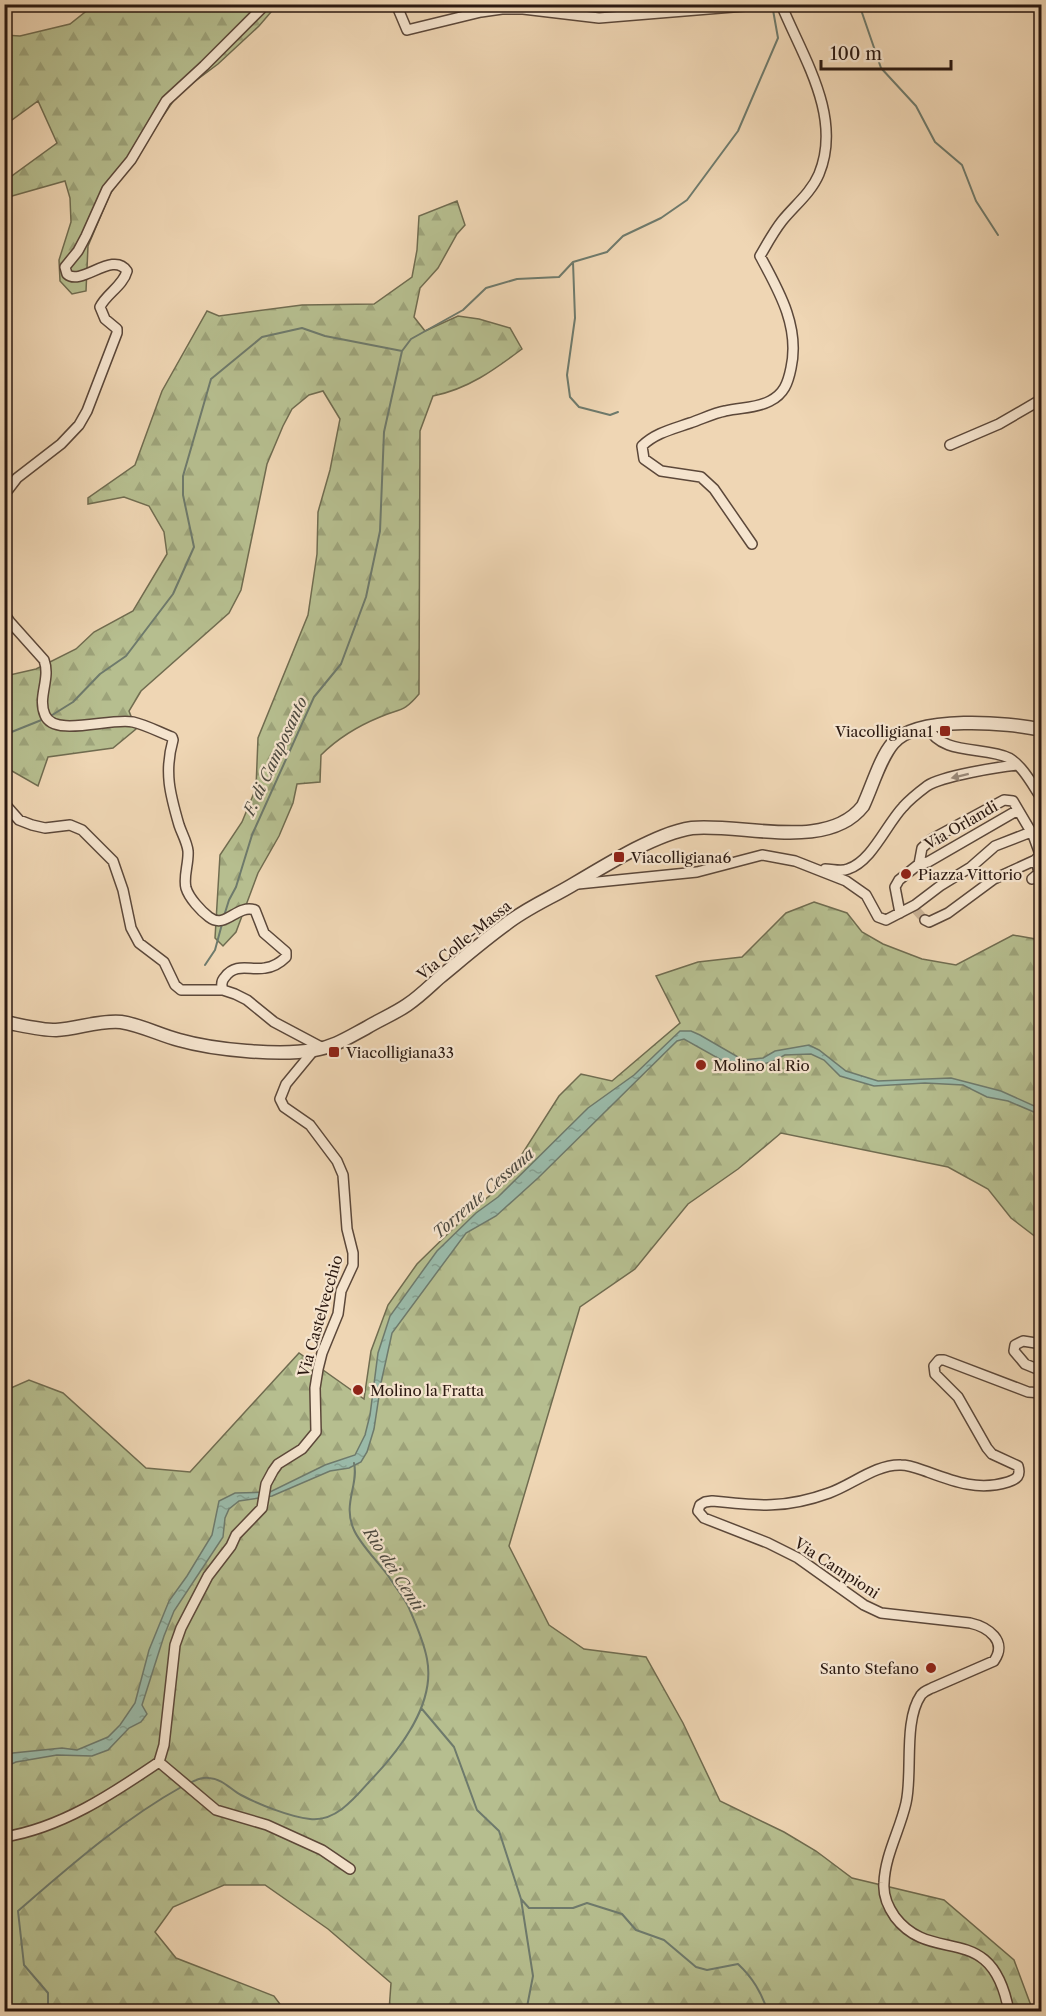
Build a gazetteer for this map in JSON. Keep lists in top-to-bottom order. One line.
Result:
{"streets":{"street":["Via Orlandi","Via Colle-Massa","Via Castelvecchio","Via Campioni"]},"crossings":[["Via Colle-Massa","Via Castelvecchio"]],"water":["F. di Camposanto","Torrente Cessana","Rio dei Centi"],"places":{"transit":["Viacolligiana1","Viacolligiana6","Viacolligiana33"],"other":["Piazza Vittorio","Molino al Rio","Molino la Fratta","Santo Stefano"]},"scale_bar":"100 m"}
